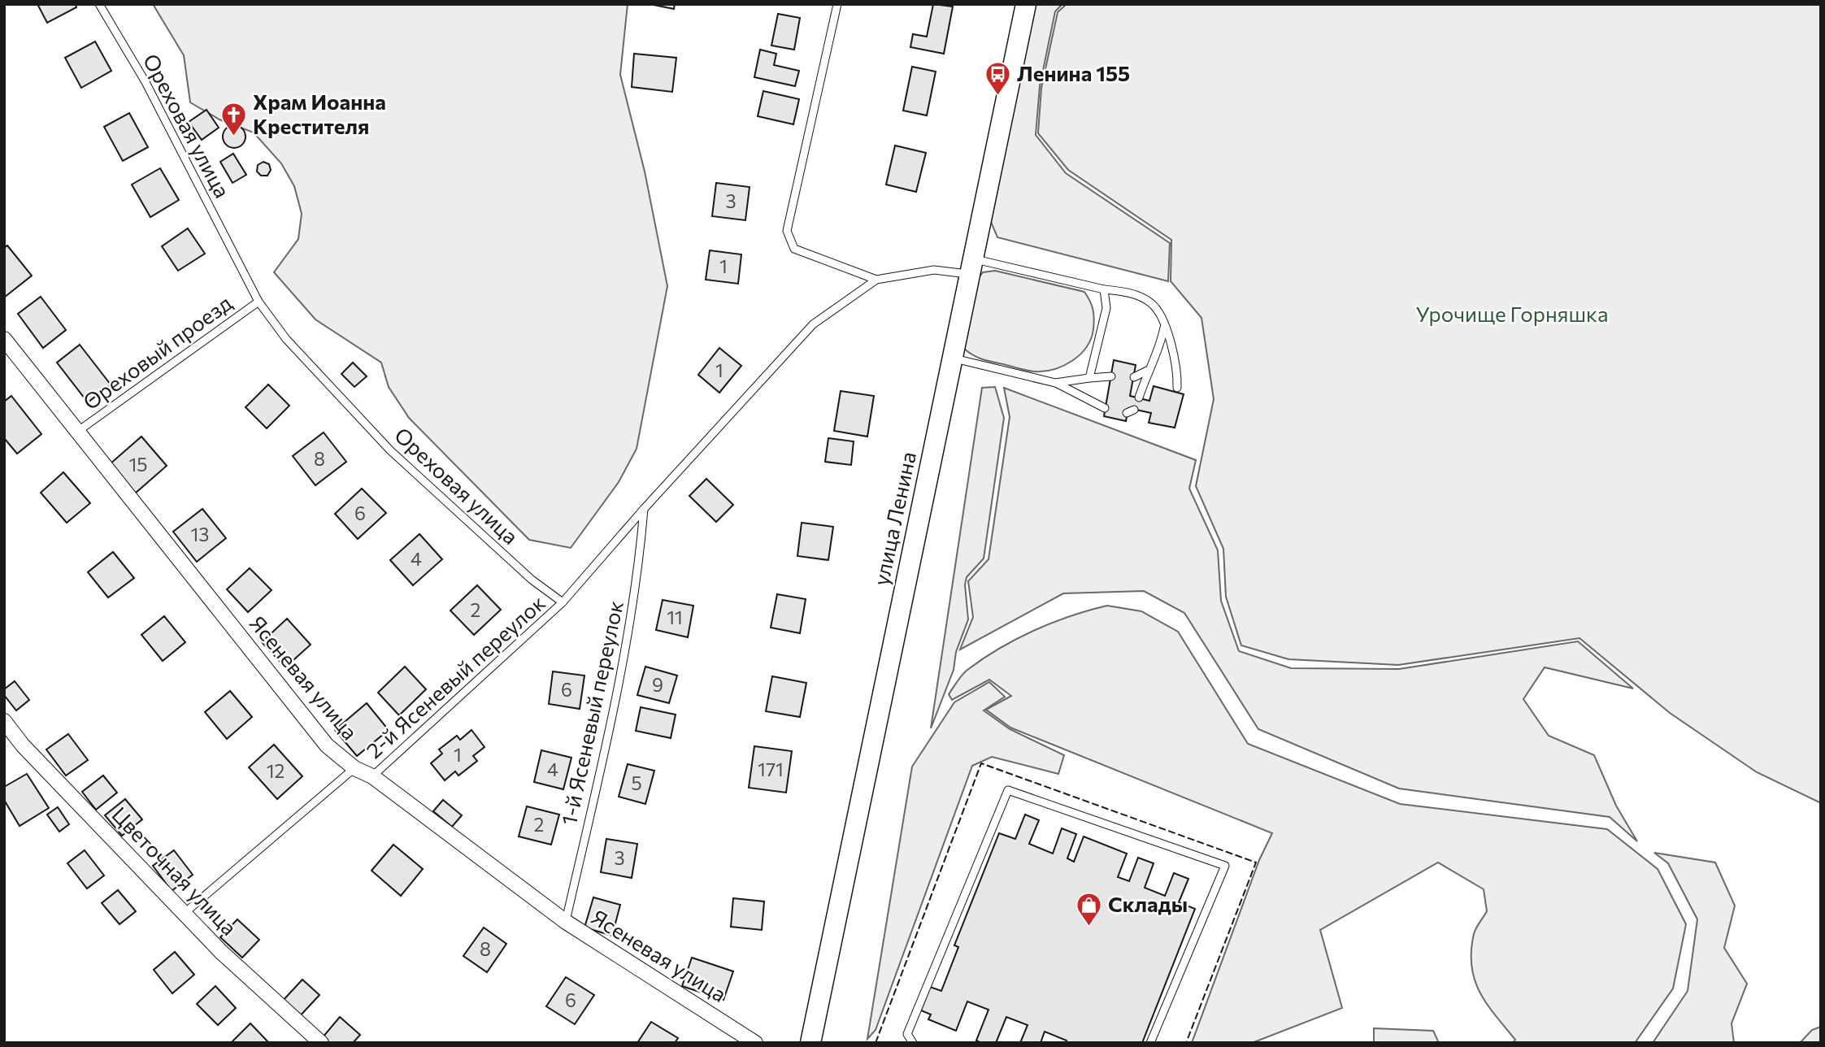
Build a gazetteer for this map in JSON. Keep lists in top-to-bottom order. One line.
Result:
{"streets":{"main road":["улица Ленина"],"street":["Ясеневая улица","Цветочная улица"],"lane":["Ореховая улица","Ореховый проезд","2-й Ясеневый переулок","1-й Ясеневый переулок"]},"crossings":[["Ореховая улица","Ореховый проезд"],["Ореховая улица","2-й Ясеневый переулок"],["Ореховый проезд","Ясеневая улица"],["2-й Ясеневый переулок","Ясеневая улица"],["Ясеневая улица","1-й Ясеневый переулок"]],"parks":["Урочище Горняшка"],"places":{"bus stop":["Ленина 155"],"church":["Храм Иоанна Крестителя"],"shop":["Склады"]},"house_numbers":["3","1","1","8","15","6","13","4","2","11","9","6","1","4","171","12","5","2","3","8","6"]}
